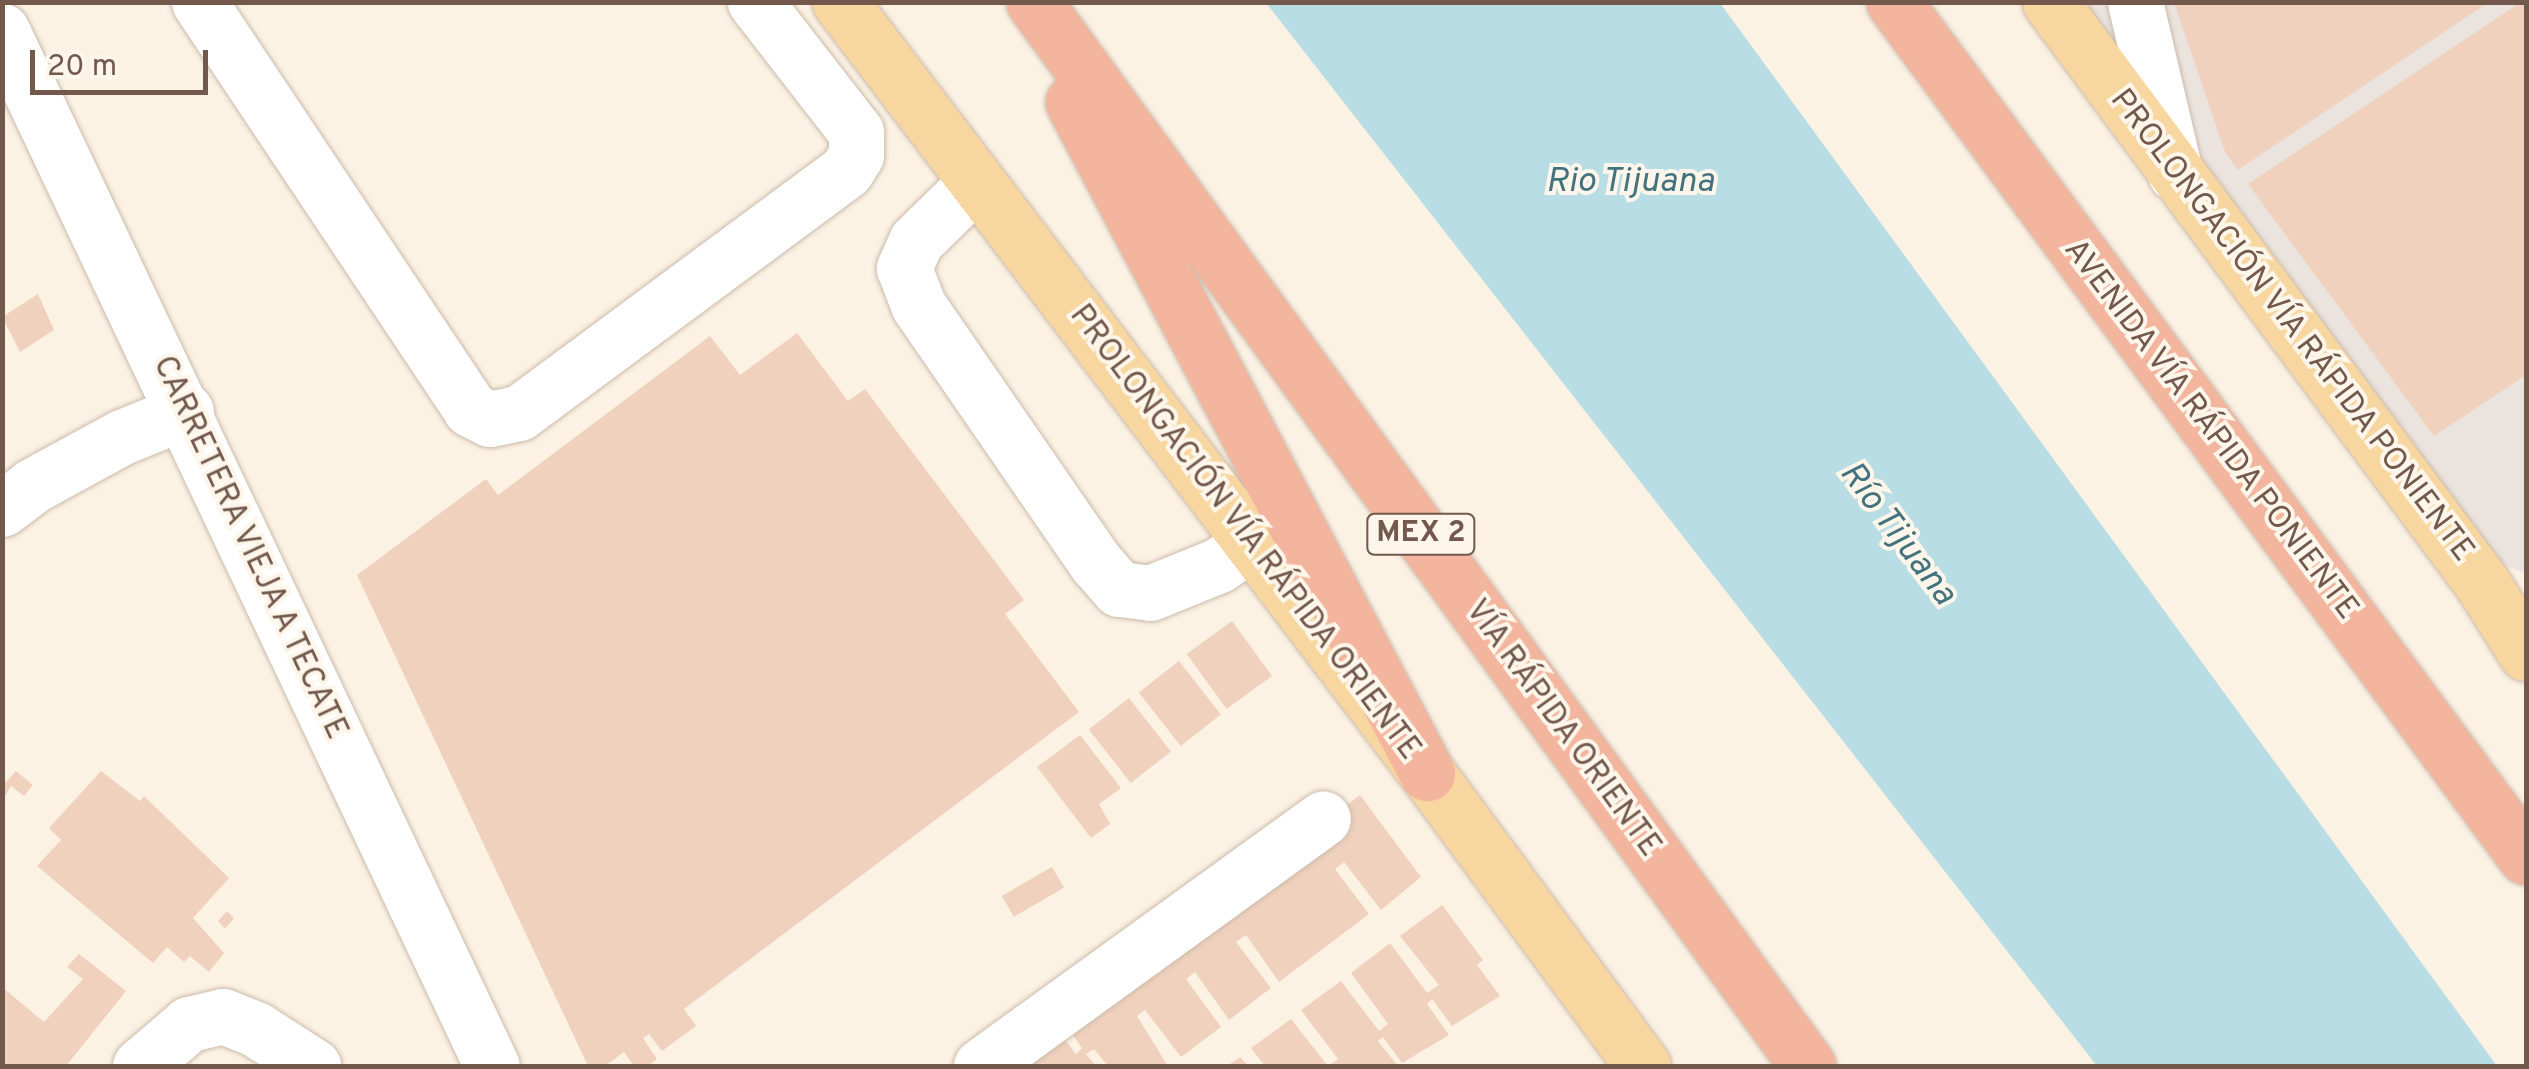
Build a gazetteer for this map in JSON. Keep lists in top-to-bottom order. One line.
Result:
{"streets":{"highway":["AVENIDA VÍA RÁPIDA PONIENTE","MEX 2","VÍA RÁPIDA ORIENTE"],"main road":["PROLONGACIÓN VÍA RÁPIDA PONIENTE","PROLONGACIÓN VÍA RÁPIDA ORIENTE"],"street":["CARRETERA VIEJA A TECATE"]},"water":["Rio Tijuana","Río Tijuana"],"scale_bar":"20 m"}
